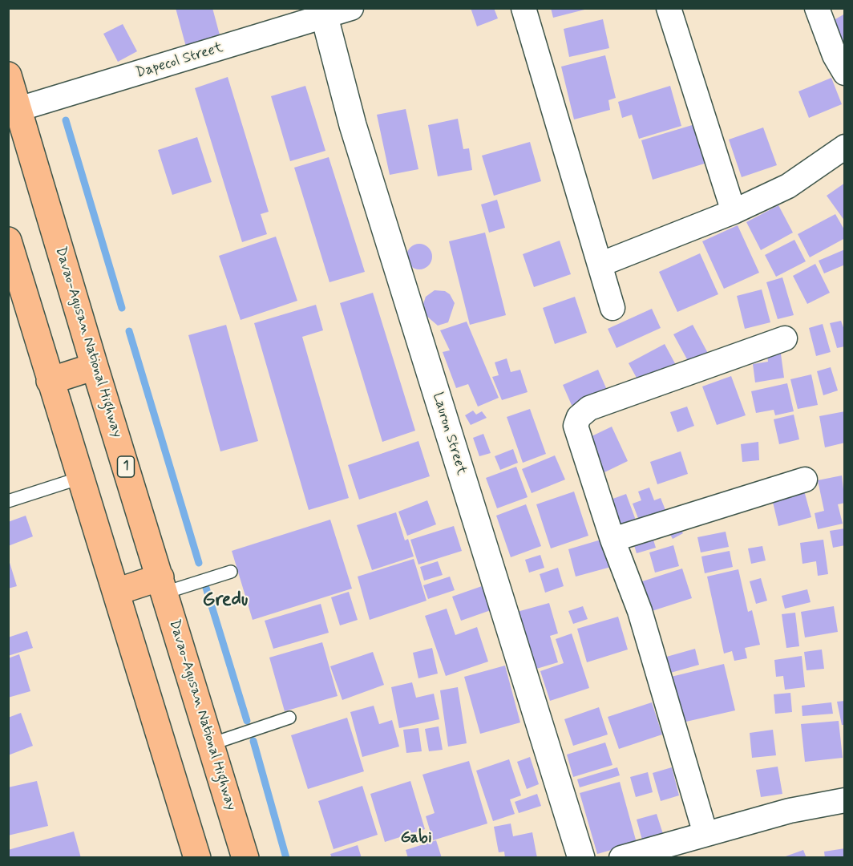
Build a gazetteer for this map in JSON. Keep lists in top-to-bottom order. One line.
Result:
{"streets":{"highway":["Davao-Agusan National Highway","1"],"street":["Dapecol Street","Lauron Street"]},"crossings":[["Dapecol Street","Davao-Agusan National Highway"],["Dapecol Street","Lauron Street"]],"districts":["Gredu","Gabi"]}
